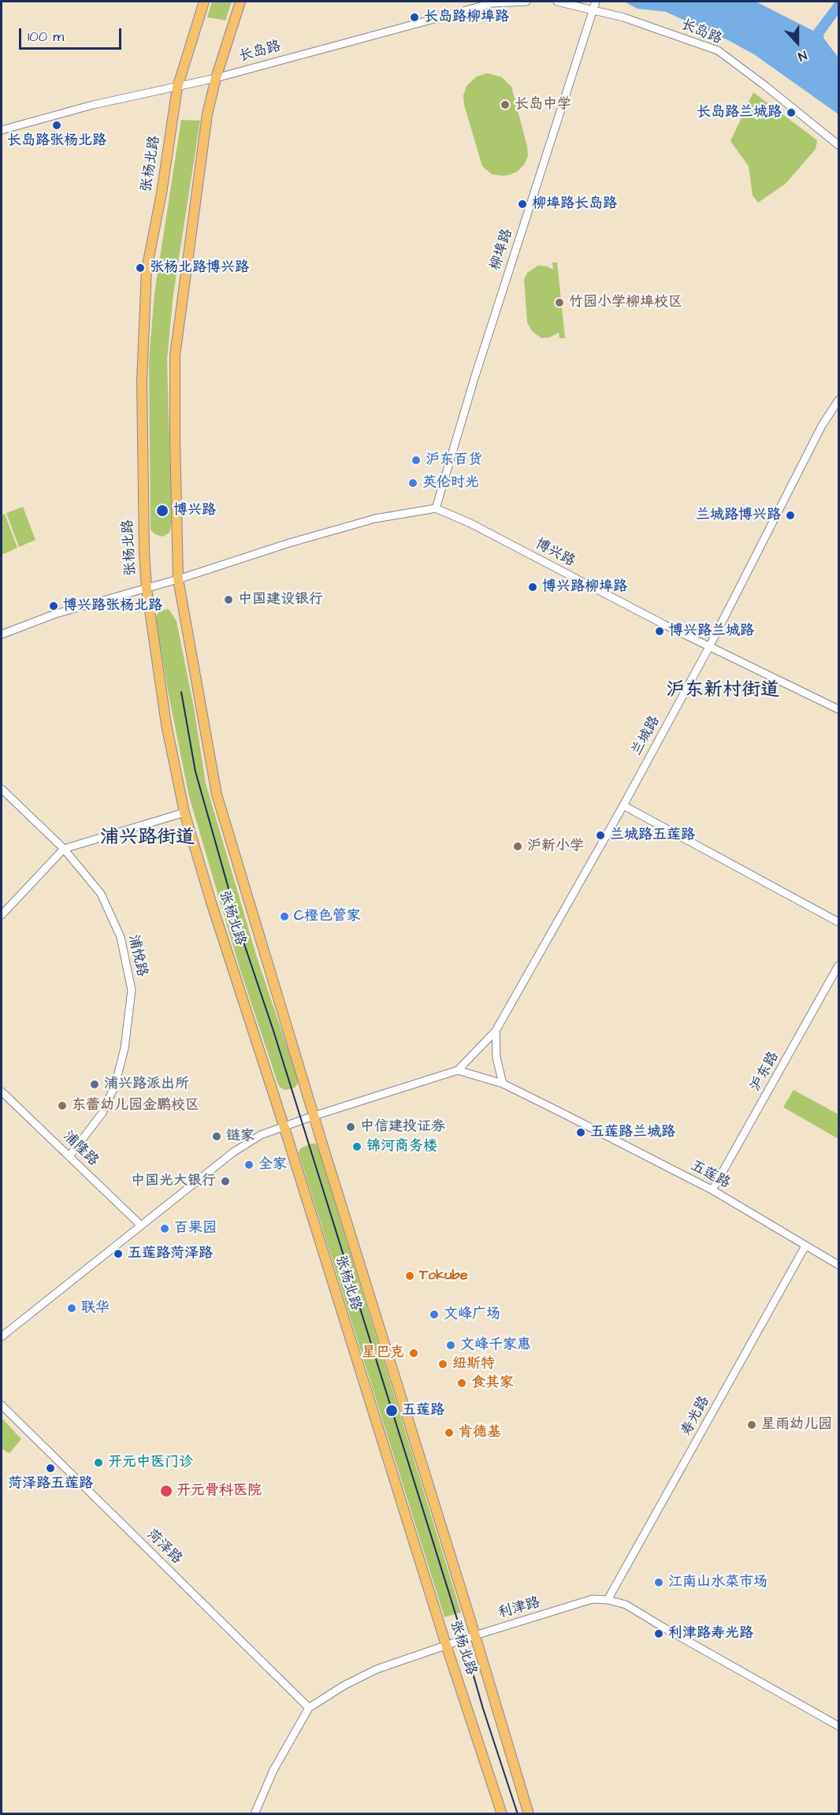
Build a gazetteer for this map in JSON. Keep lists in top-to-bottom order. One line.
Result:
{"streets":{"main road":["张杨北路"],"street":["长岛路","柳埠路","博兴路","兰城路","浦悦路","沪东路","浦隆路","五莲路","寿光路","菏泽路","利津路"]},"crossings":[["长岛路","张杨北路"],["长岛路","柳埠路"],["张杨北路","利津路"],["柳埠路","博兴路"],["博兴路","兰城路"],["兰城路","五莲路"],["浦悦路","浦隆路"],["沪东路","五莲路"],["五莲路","寿光路"],["寿光路","利津路"],["菏泽路","利津路"]],"districts":["沪东新村街道","浦兴路街道"],"places":["长岛路柳埠路","长岛中学","长岛路兰城路","长岛路张杨北路","柳埠路长岛路","张杨北路博兴路","竹园小学柳埠校区","沪东百货","英伦时光","博兴路","兰城路博兴路","博兴路柳埠路","中国建设银行","博兴路张杨北路","博兴路兰城路","兰城路五莲路","沪新小学","C橙色管家","浦兴路派出所","东蕾幼儿园金鹏校区","中信建投证券","五莲路兰城路","链家","锦河商务楼","全家","中国光大银行","百果园","五莲路菏泽路","Tokube","联华","文峰广场","文峰千家惠","星巴克","纽斯特","食其家","五莲路","星雨幼儿园","肯德基","开元中医门诊","菏泽路五莲路","开元骨科医院","江南山水菜市场","利津路寿光路"],"scale_bar":"100 m","north":"bottom"}
